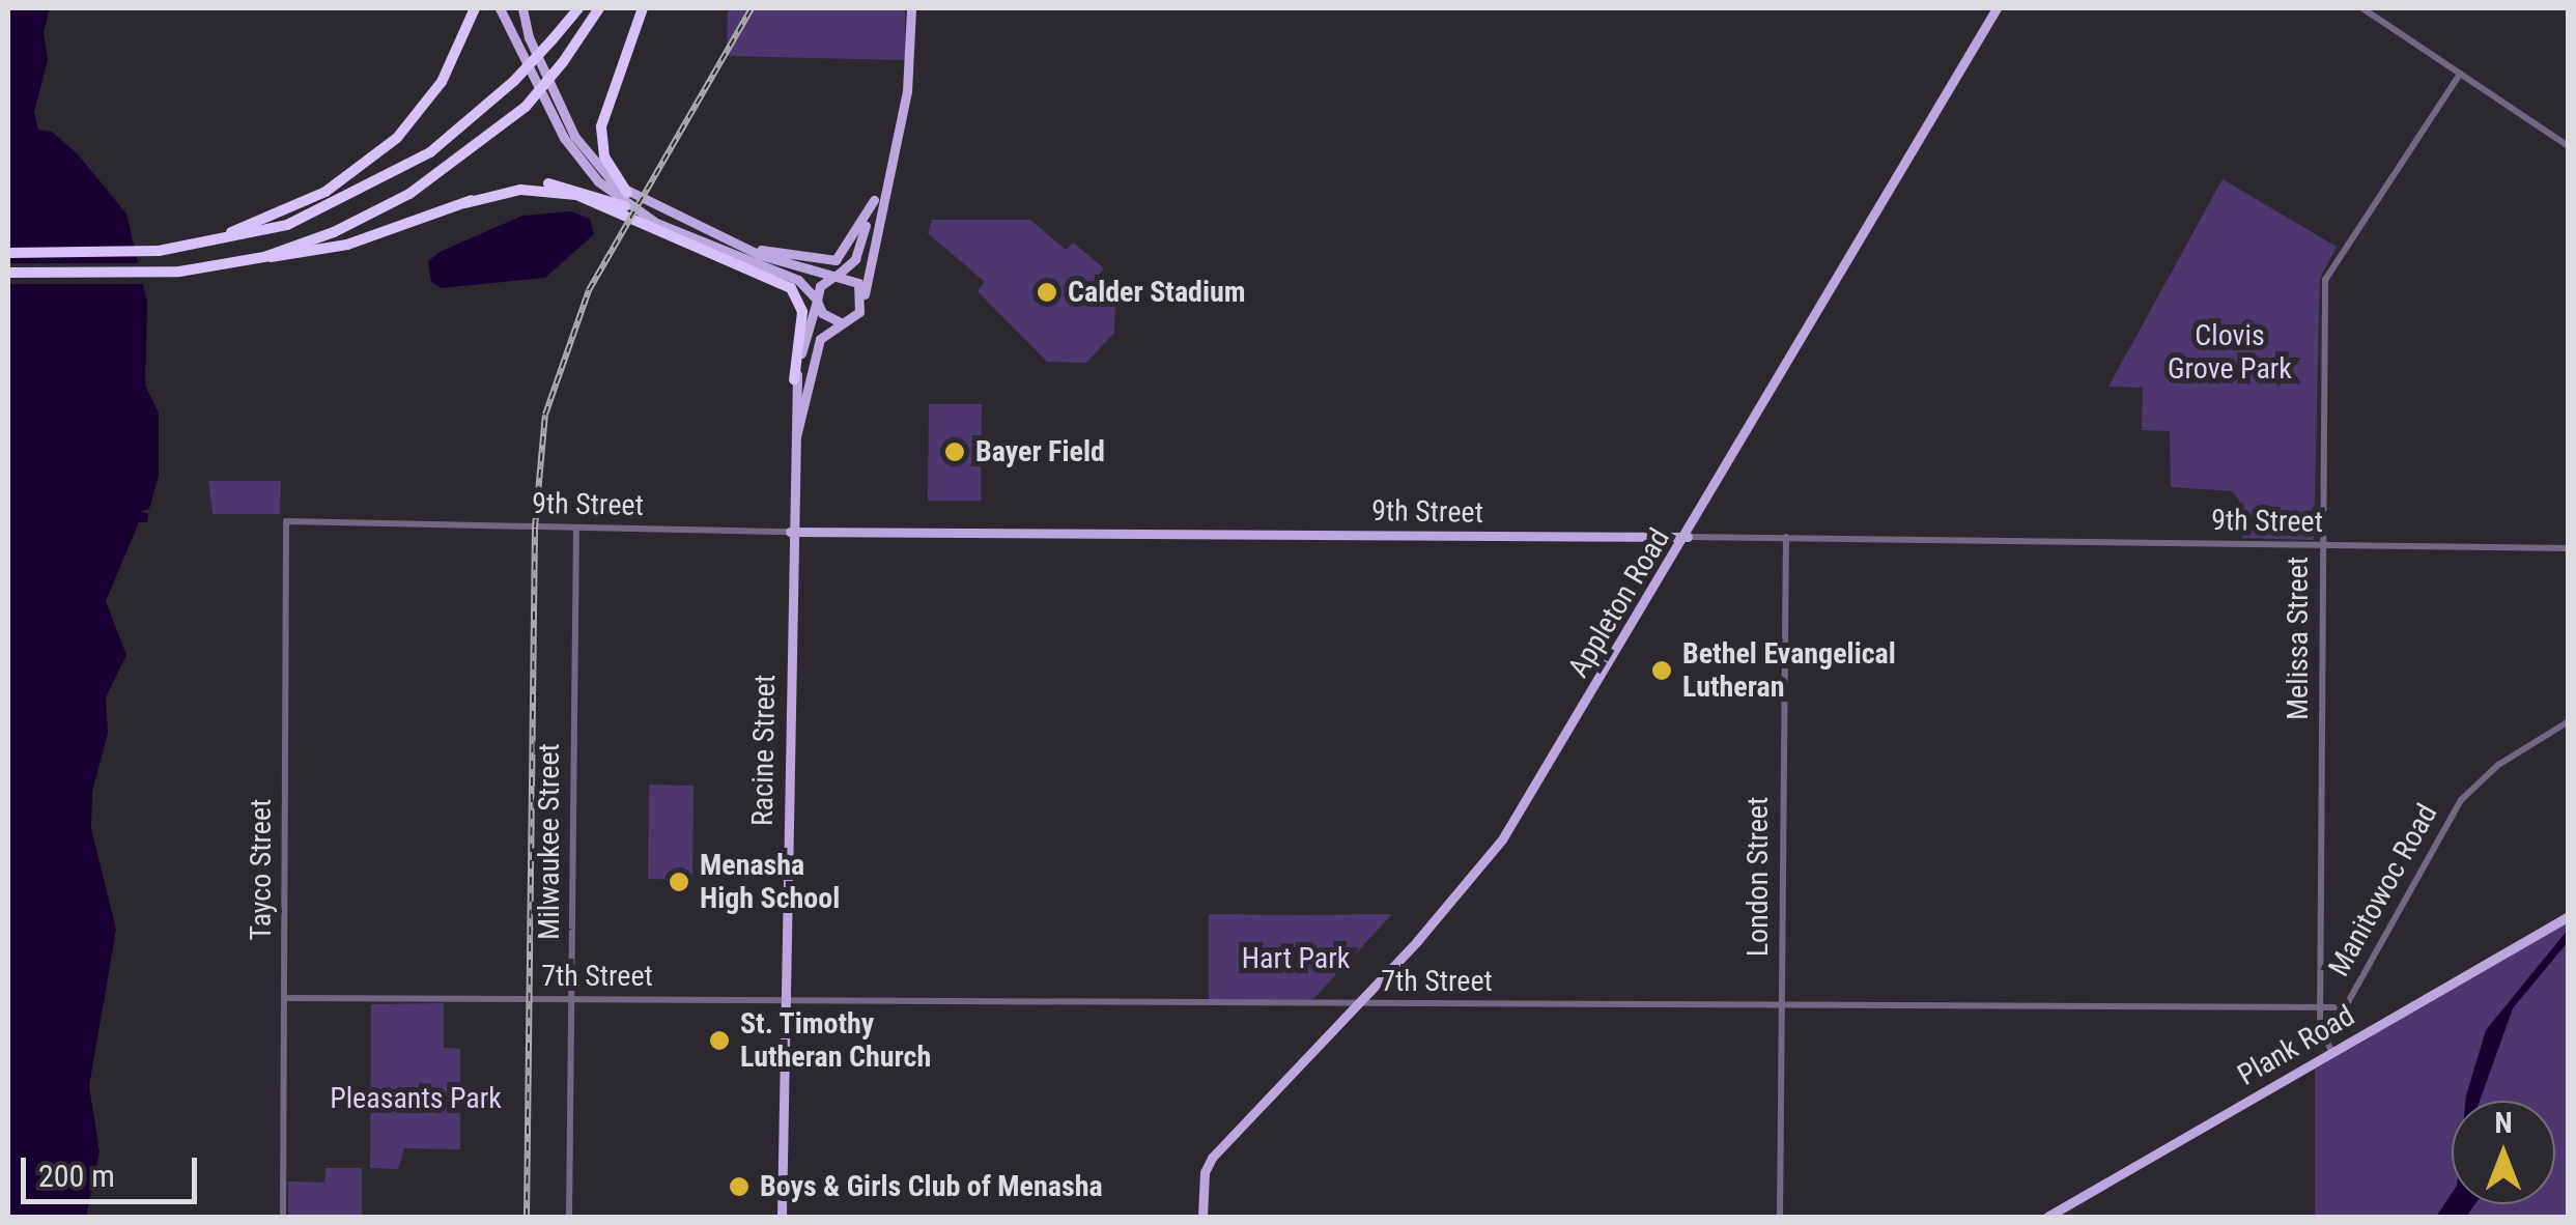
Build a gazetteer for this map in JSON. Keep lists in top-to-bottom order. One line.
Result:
{"streets":{"main road":["9th Street","Appleton Road","Racine Street","Plank Road"],"street":["Melissa Street","Milwaukee Street","Tayco Street","London Street","Manitowoc Road","7th Street"]},"crossings":[["9th Street","Appleton Road"],["9th Street","Melissa Street"],["9th Street","Racine Street"],["9th Street","Milwaukee Street"],["9th Street","Tayco Street"],["9th Street","London Street"],["Appleton Road","7th Street"],["Melissa Street","Manitowoc Road"],["Melissa Street","7th Street"],["Racine Street","7th Street"],["Milwaukee Street","7th Street"],["Tayco Street","7th Street"],["London Street","7th Street"],["Manitowoc Road","7th Street"]],"parks":["Clovis Grove Park","Hart Park","Pleasants Park"],"places":["Calder Stadium","Bayer Field","Bethel Evangelical Lutheran","Menasha High School","St. Timothy Lutheran Church","Boys & Girls Club of Menasha"],"scale_bar":"200 m","north":"top"}
